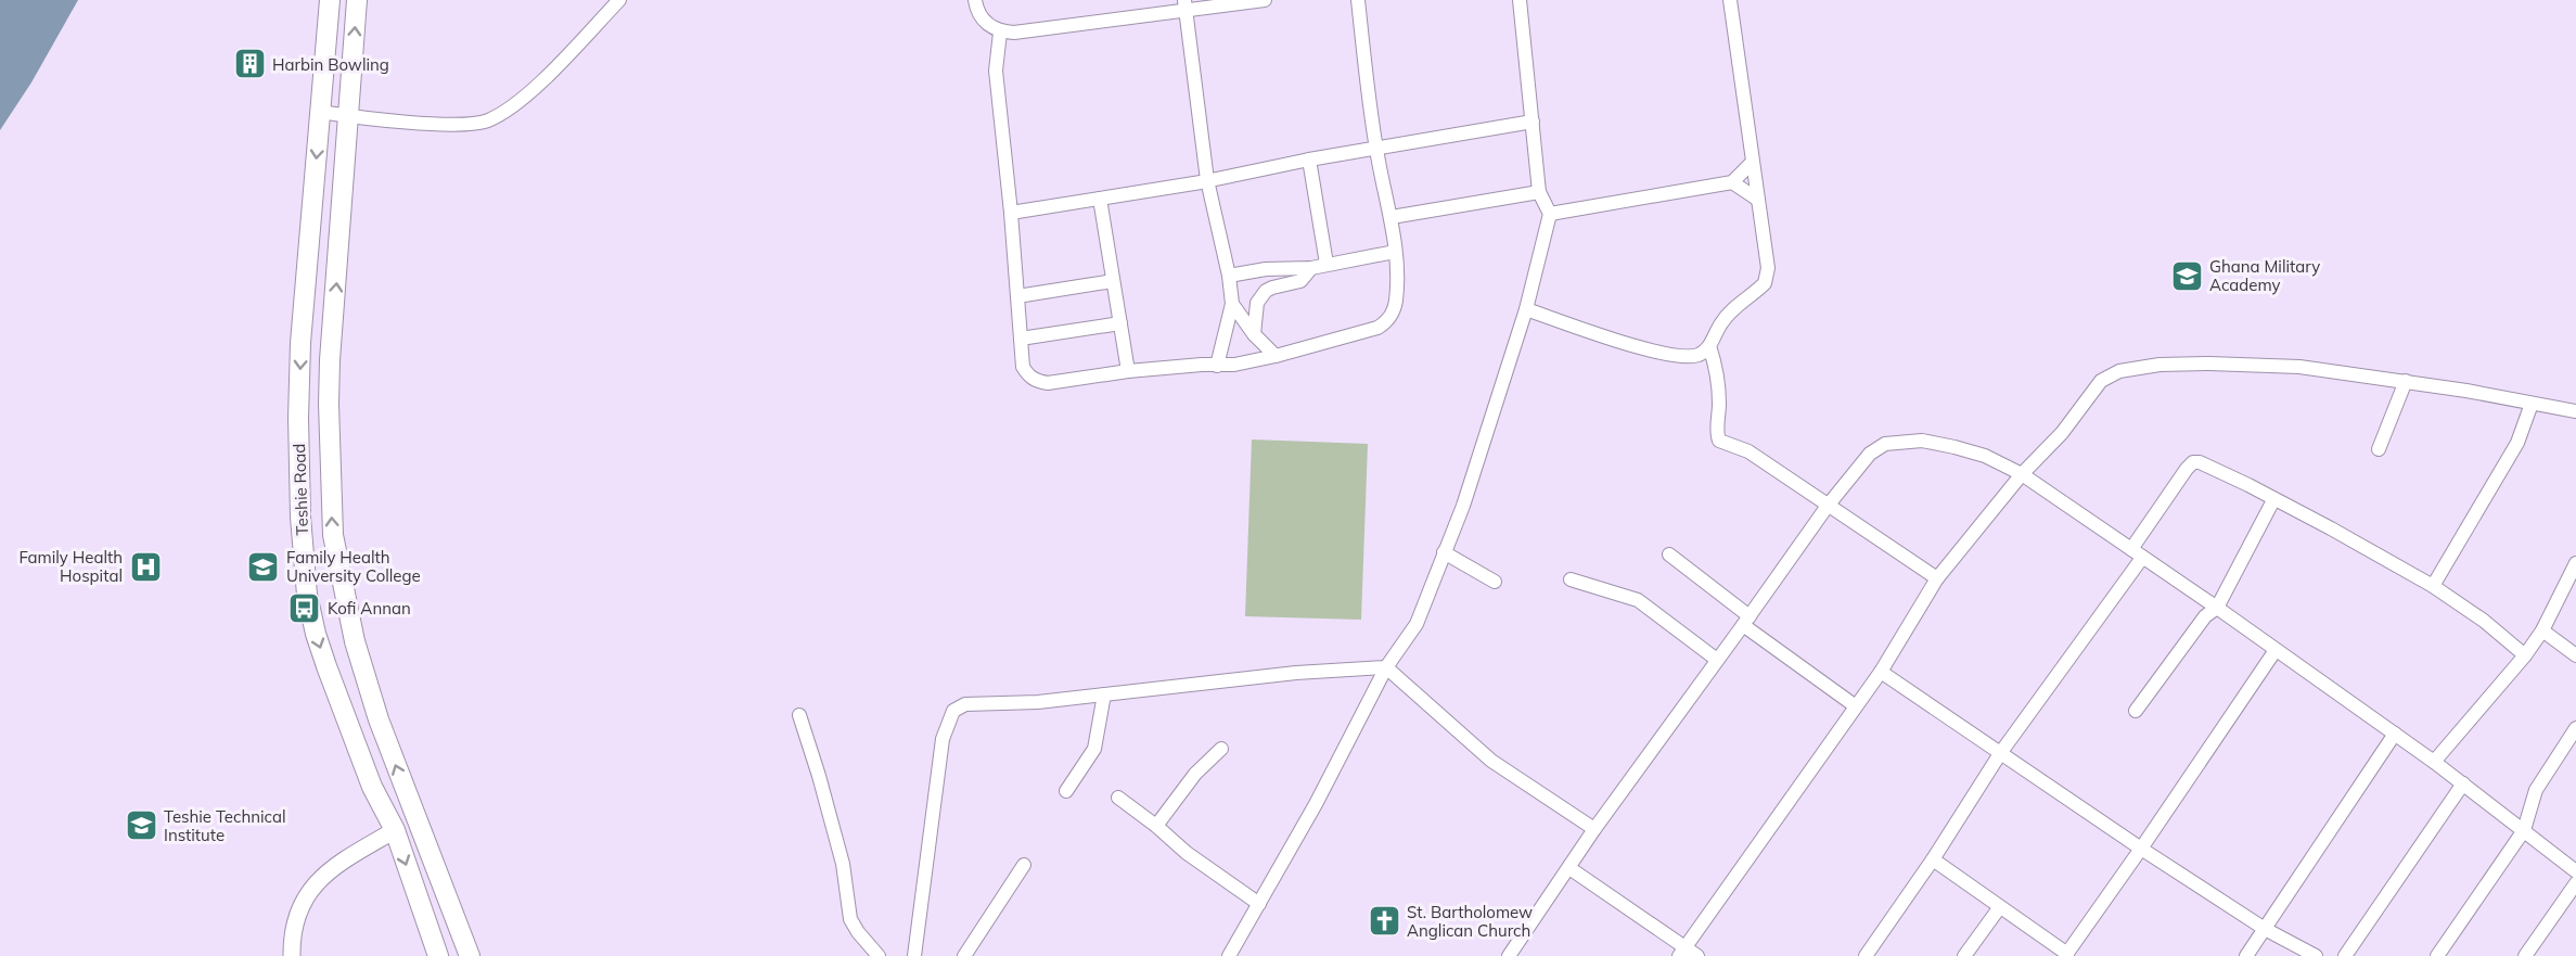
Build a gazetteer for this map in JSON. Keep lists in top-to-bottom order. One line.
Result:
{"streets":{"main road":["Teshie Road"]},"places":{"building":["Harbin Bowling"],"school or university":["Ghana Military Academy","Family Health University College","Teshie Technical Institute"],"hospital":["Family Health Hospital"],"bus stop":["Kofi Annan"],"church":["St. Bartholomew Anglican Church"]}}
